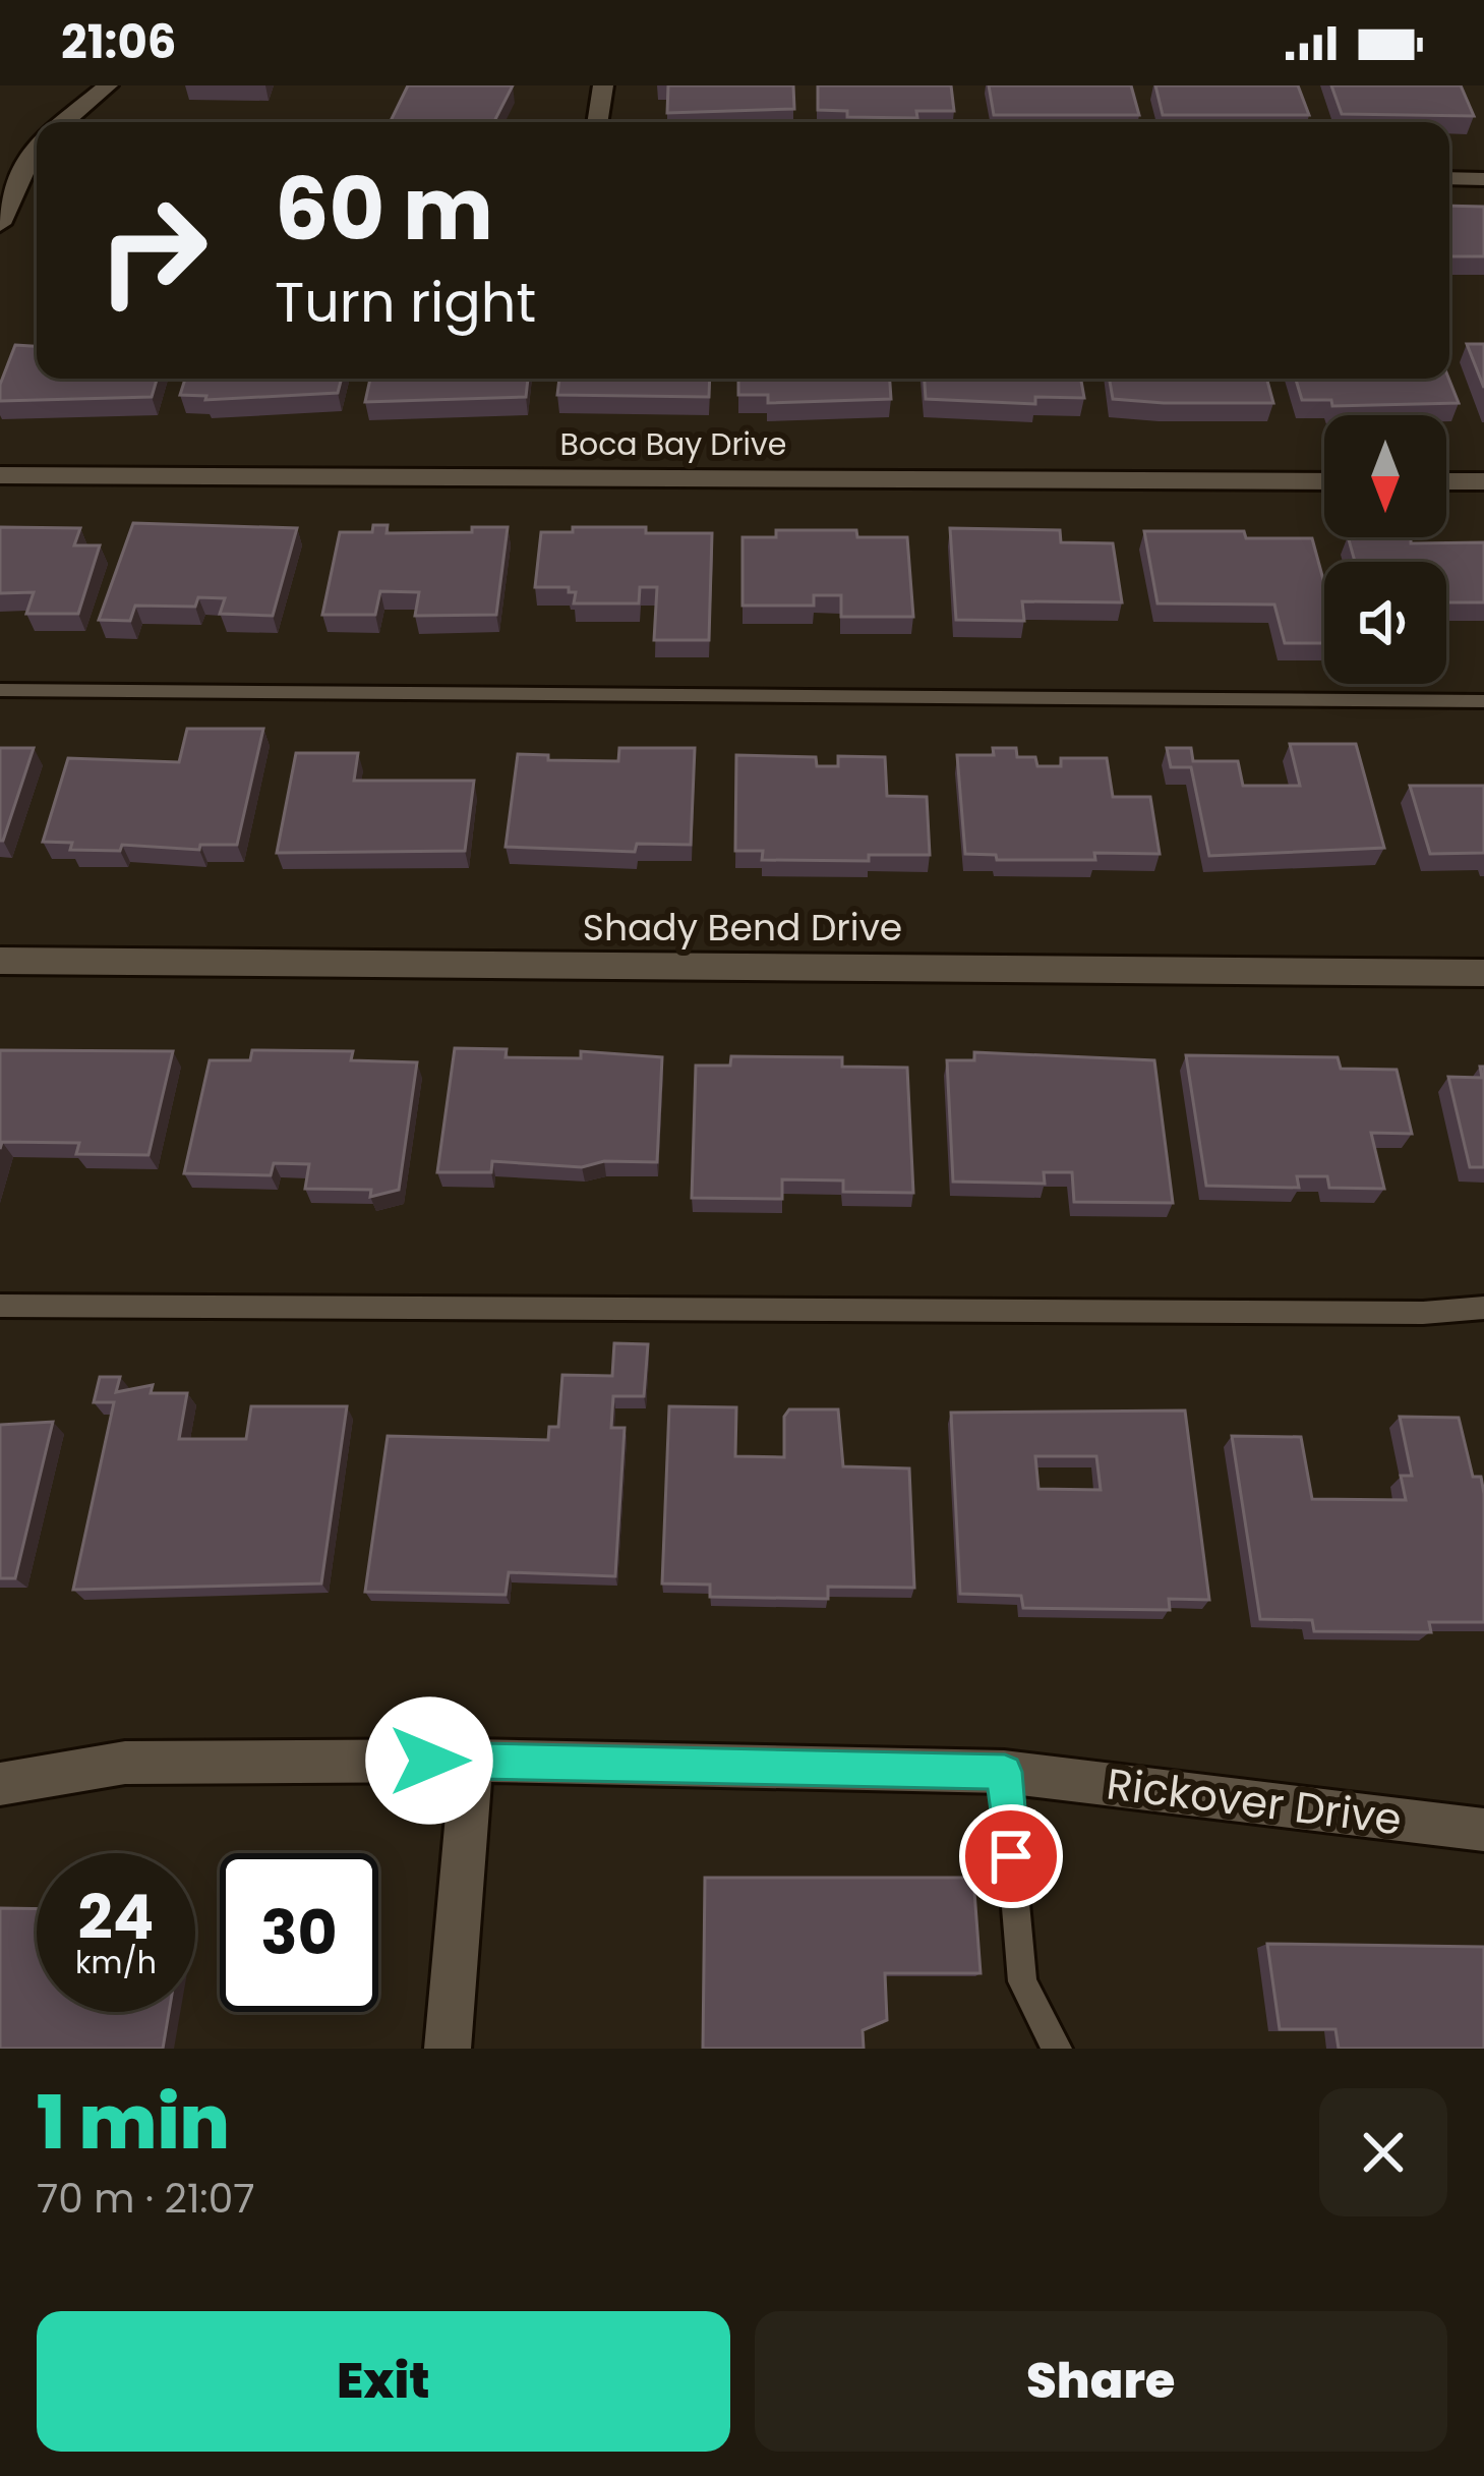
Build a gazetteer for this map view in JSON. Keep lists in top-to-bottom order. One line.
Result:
{"streets":{"street":["Boca Bay Drive","Shady Bend Drive","Rickover Drive"]},"north":"bottom","page":{"status":"21:06","turn":["60 m","Turn right"],"speed":"24 km/h","limit":"30","heading":["1 min","70 m · 21:07"],"buttons":["Exit","Share"]}}
